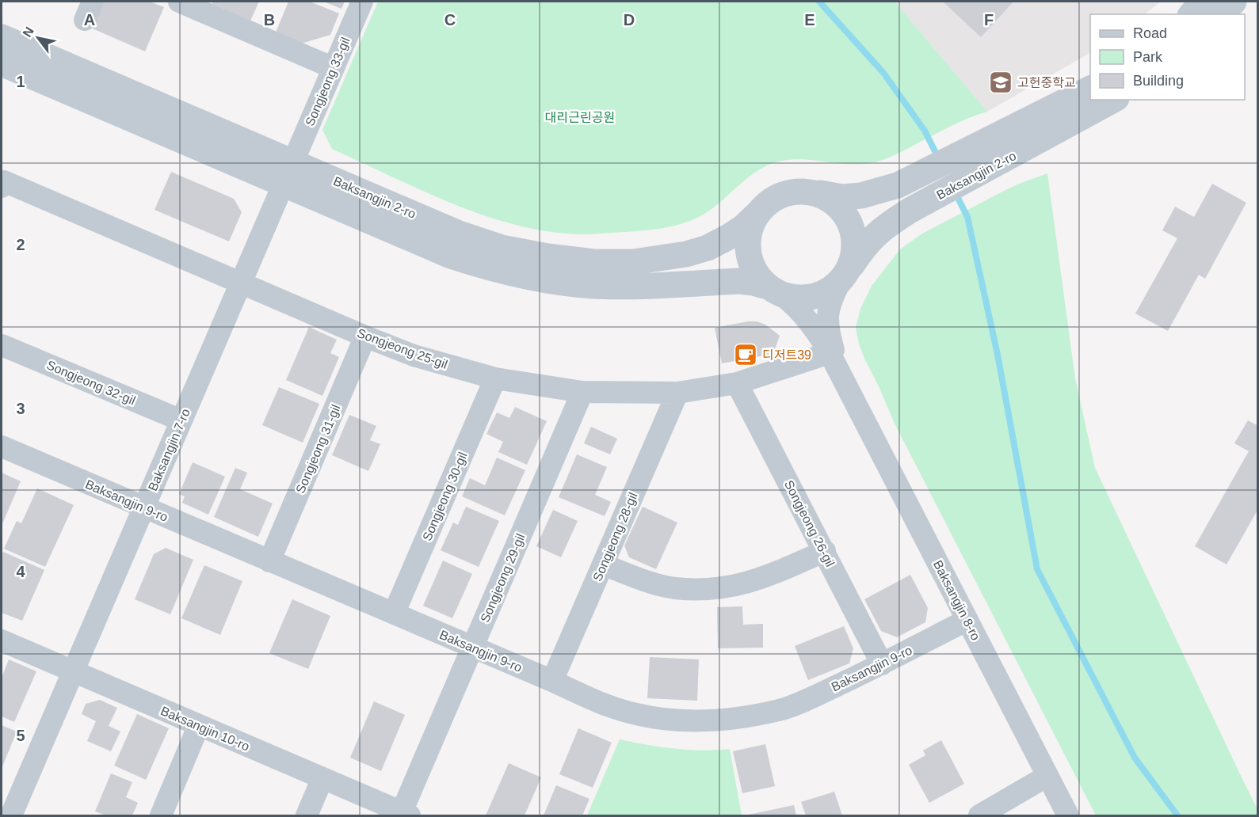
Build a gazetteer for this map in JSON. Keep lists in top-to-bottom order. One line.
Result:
{"streets":{"street":["Songjeong 33-gil","Baksangjin 2-ro","Songjeong 25-gil","Songjeong 32-gil","Songjeong 31-gil","Baksangjin 7-ro","Songjeong 30-gil","Baksangjin 9-ro","Songjeong 26-gil","Songjeong 28-gil","Songjeong 29-gil","Baksangjin 8-ro","Baksangjin 10-ro"]},"crossings":[["Songjeong 33-gil","Baksangjin 2-ro"],["Songjeong 33-gil","Baksangjin 7-ro"],["Baksangjin 2-ro","Baksangjin 7-ro"],["Baksangjin 2-ro","Baksangjin 8-ro"],["Songjeong 25-gil","Songjeong 31-gil"],["Songjeong 25-gil","Baksangjin 7-ro"],["Songjeong 25-gil","Songjeong 30-gil"],["Songjeong 25-gil","Songjeong 26-gil"],["Songjeong 25-gil","Songjeong 28-gil"],["Songjeong 25-gil","Songjeong 29-gil"],["Songjeong 25-gil","Baksangjin 8-ro"],["Songjeong 32-gil","Baksangjin 7-ro"],["Songjeong 31-gil","Baksangjin 9-ro"],["Baksangjin 7-ro","Baksangjin 9-ro"],["Baksangjin 7-ro","Baksangjin 10-ro"],["Songjeong 30-gil","Baksangjin 9-ro"],["Baksangjin 9-ro","Songjeong 26-gil"],["Baksangjin 9-ro","Songjeong 28-gil"],["Baksangjin 9-ro","Songjeong 29-gil"],["Baksangjin 9-ro","Baksangjin 8-ro"],["Songjeong 29-gil","Baksangjin 10-ro"]],"parks":["대리근린공원"],"places":{"school or university":["고헌중학교"],"cafe":["디저트39"]},"legend":["Road","Park","Building"],"north":"top left","grid":{"columns":["A","B","C","D","E","F"],"rows":["1","2","3","4","5"]}}
